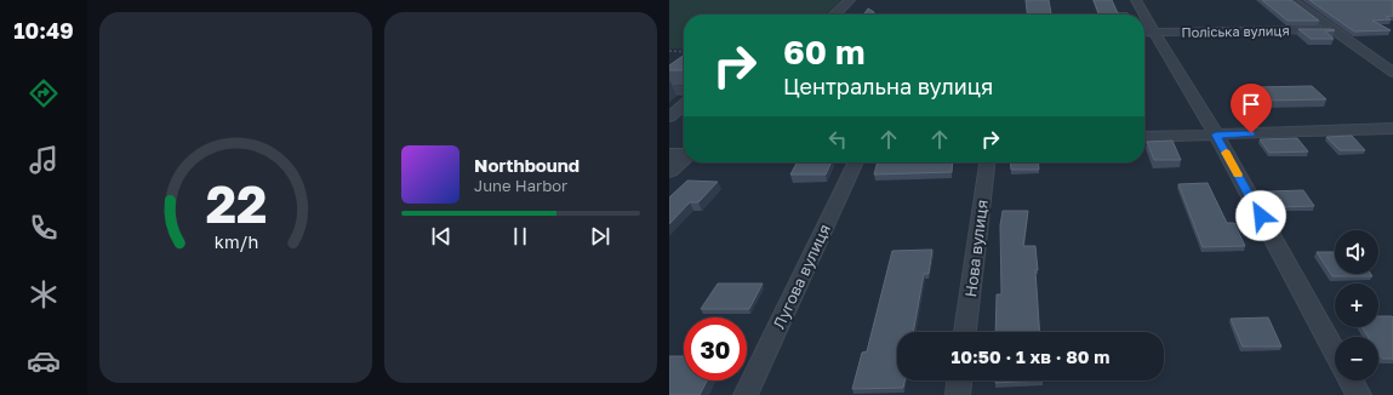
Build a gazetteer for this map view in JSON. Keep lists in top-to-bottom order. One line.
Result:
{"streets":{"street":["Поліська вулиця","Нова вулиця","Лугова вулиця"]},"page":{"tabs":"10:49","turn":["60 m","Центральна вулиця"],"song":["Northbound","June Harbor"],"map_buttons":["+","−"],"limit":"30","trip":"10:50 · 1 хв · 80 m","gauge":["22","km/h"]}}
